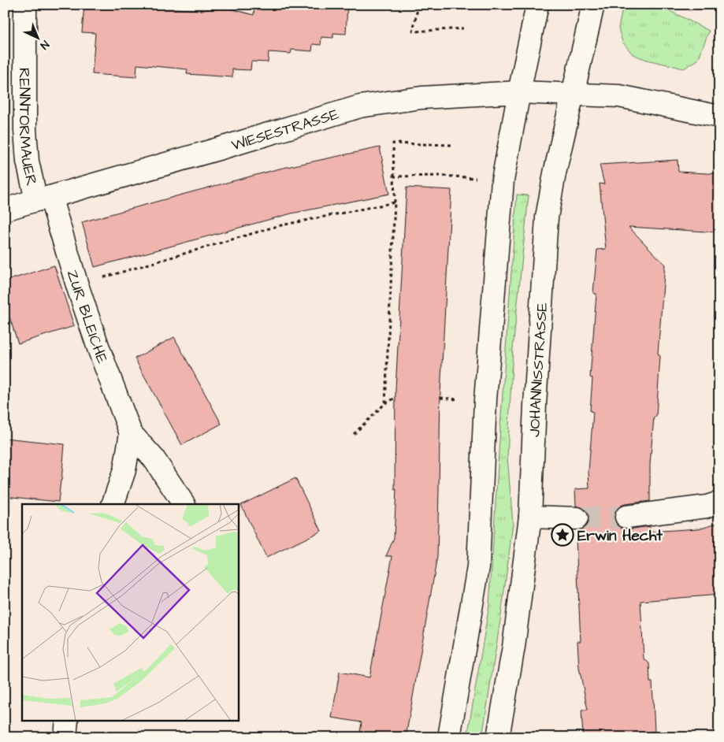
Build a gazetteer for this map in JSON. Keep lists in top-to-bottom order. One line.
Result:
{"streets":{"street":["RENNTORMAUER","WIESESTRASSE","ZUR BLEICHE","JOHANNISSTRASSE"]},"crossings":[["RENNTORMAUER","WIESESTRASSE"],["RENNTORMAUER","ZUR BLEICHE"],["WIESESTRASSE","ZUR BLEICHE"],["WIESESTRASSE","JOHANNISSTRASSE"]],"places":{"place":["Erwin Hecht"]},"north":"bottom right"}
